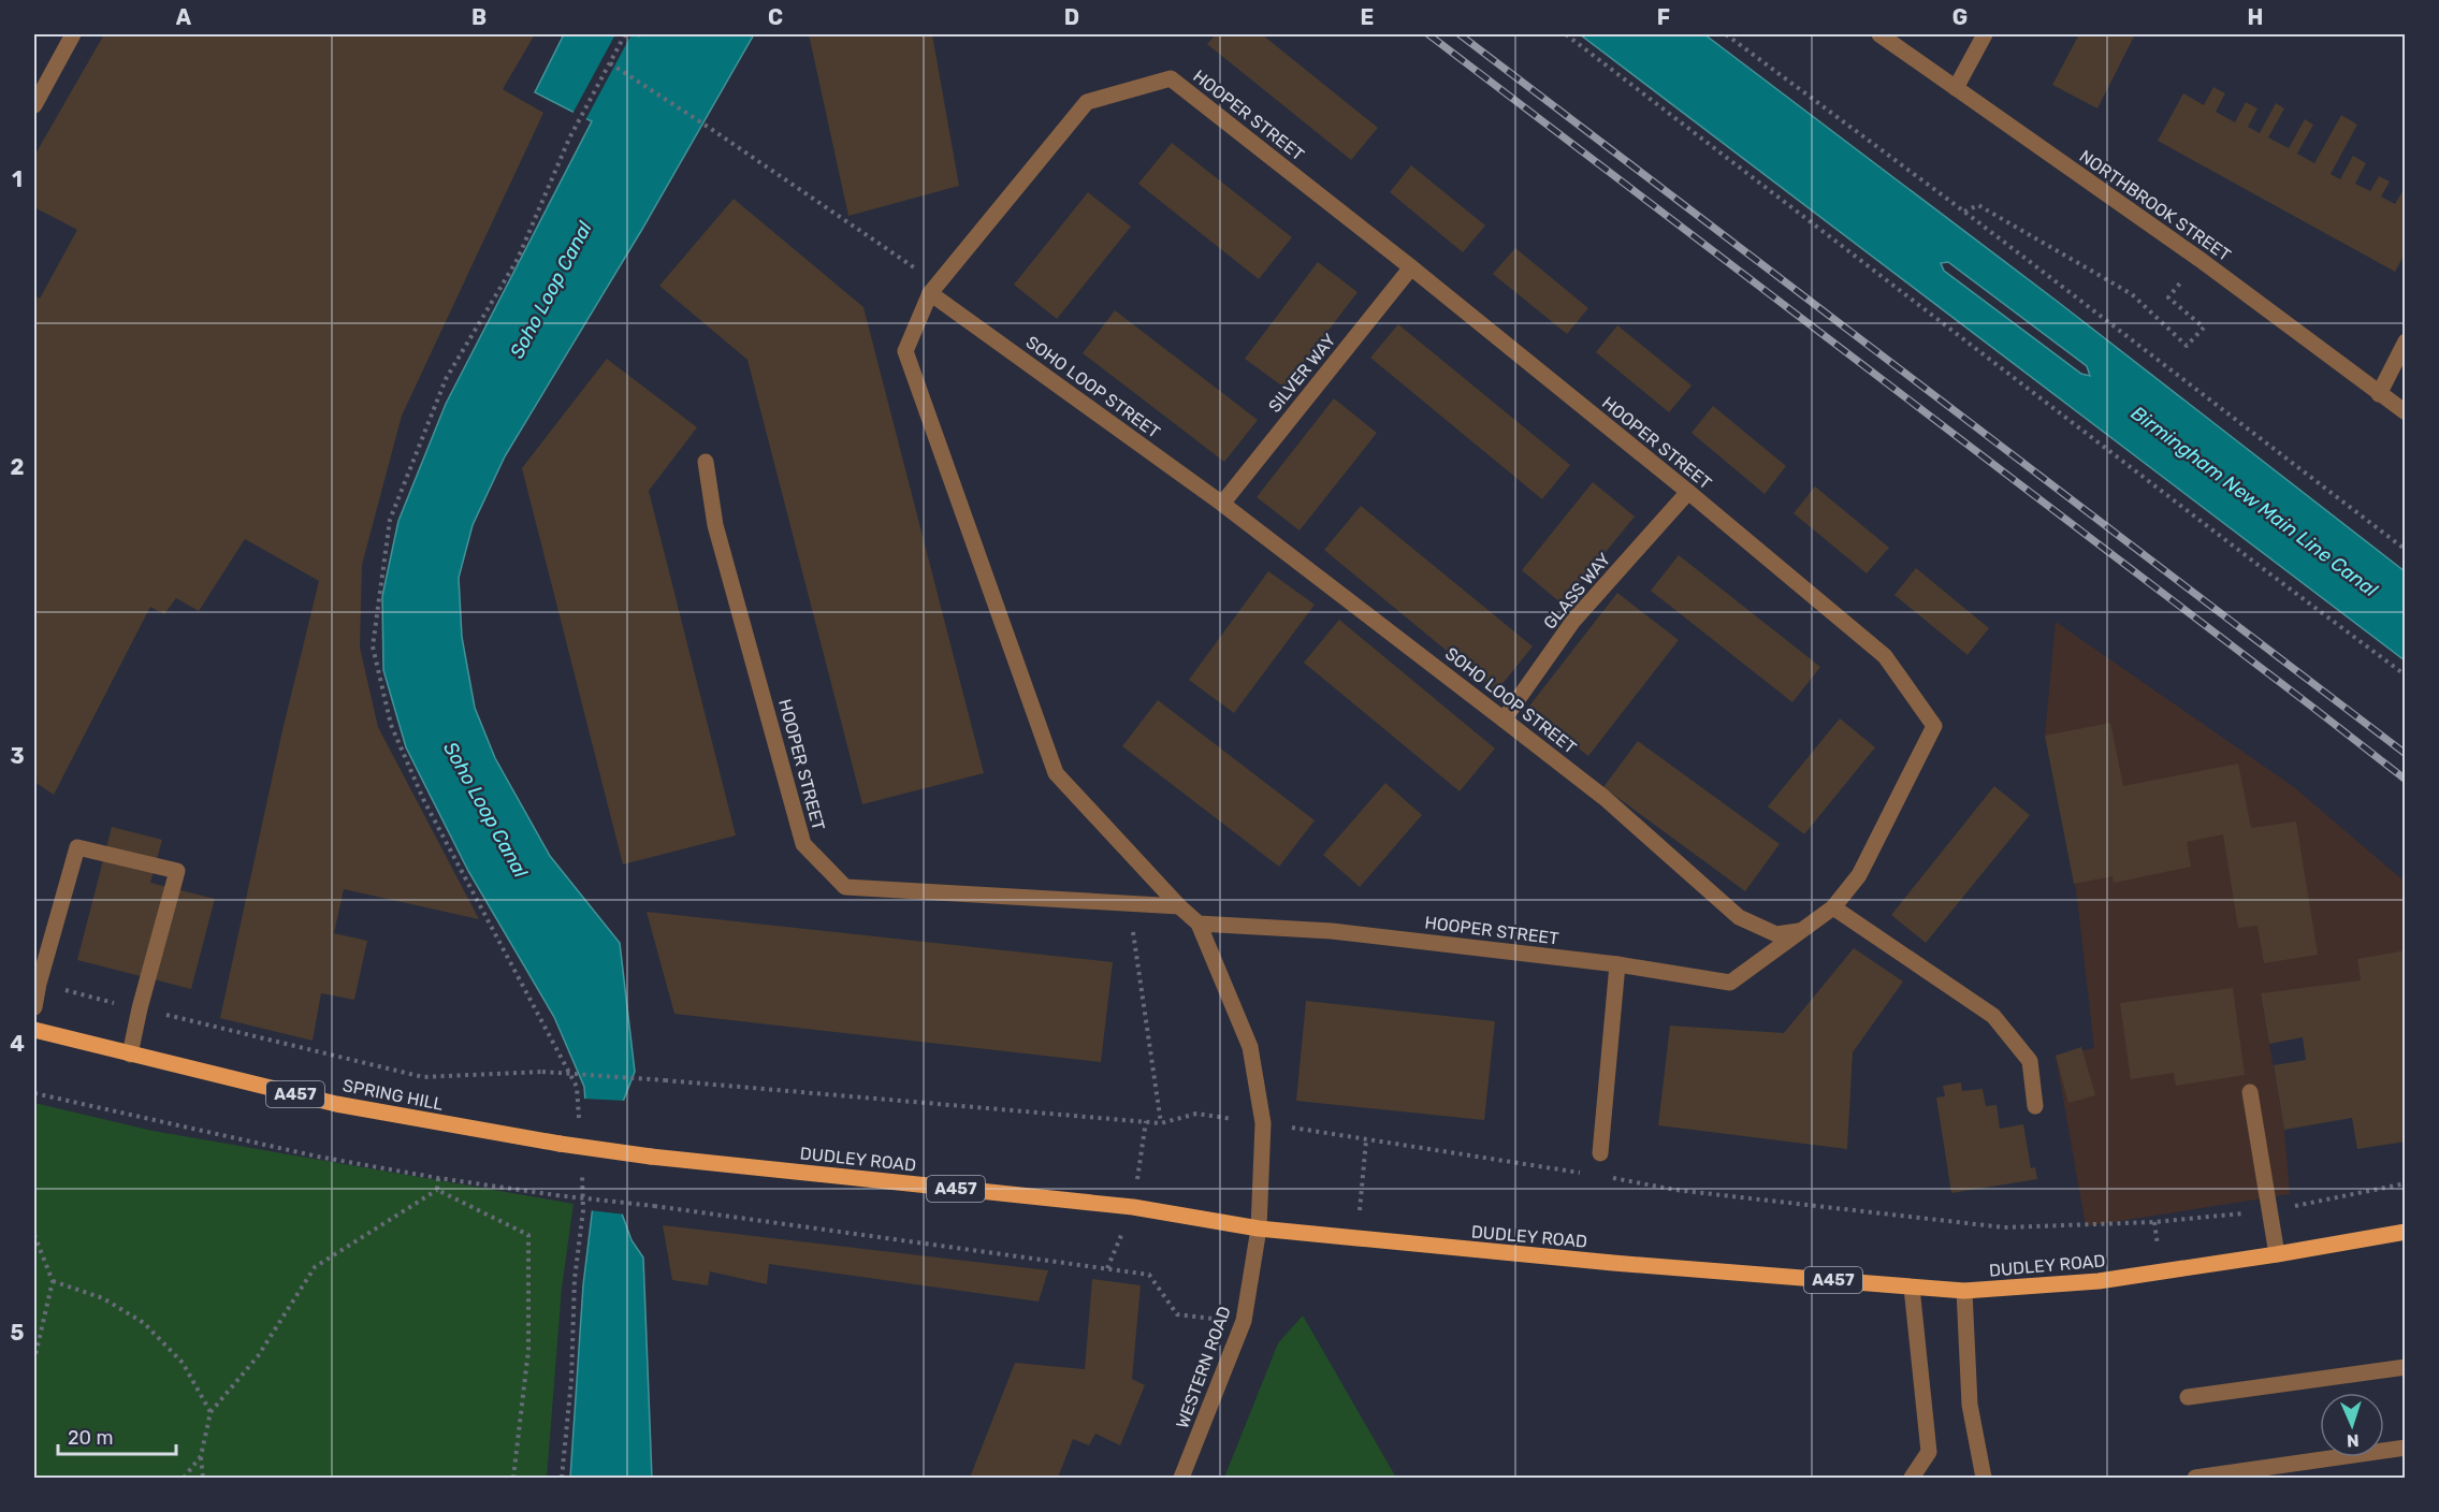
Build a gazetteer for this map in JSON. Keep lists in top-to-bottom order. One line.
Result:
{"streets":{"main road":["A457","SPRING HILL","DUDLEY ROAD"],"street":["HOOPER STREET","NORTHBROOK STREET","SILVER WAY","SOHO LOOP STREET","GLASS WAY","WESTERN ROAD"]},"crossings":[["HOOPER STREET","SILVER WAY"],["HOOPER STREET","SOHO LOOP STREET"],["HOOPER STREET","GLASS WAY"],["HOOPER STREET","WESTERN ROAD"],["SILVER WAY","SOHO LOOP STREET"],["SOHO LOOP STREET","GLASS WAY"],["SPRING HILL","DUDLEY ROAD"],["DUDLEY ROAD","WESTERN ROAD"]],"water":["Soho Loop Canal","Birmingham New Main Line Canal"],"scale_bar":"20 m","north":"bottom","grid":{"columns":["A","B","C","D","E","F","G","H"],"rows":["1","2","3","4","5"]}}
